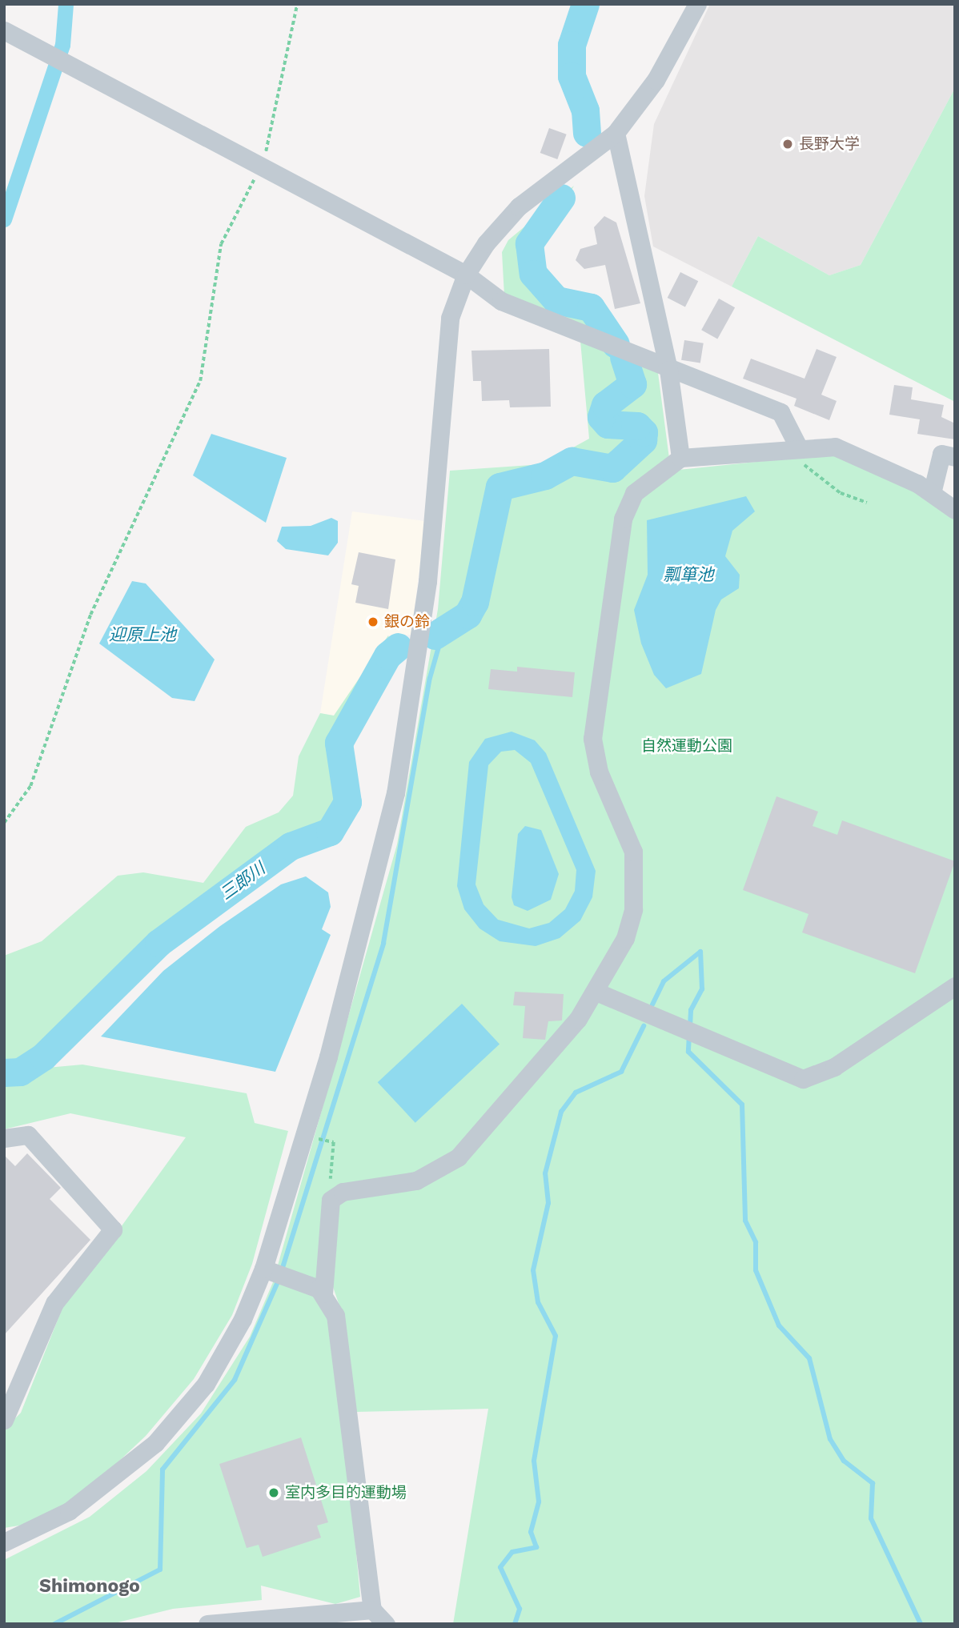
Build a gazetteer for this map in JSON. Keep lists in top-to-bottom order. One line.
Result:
{"districts":["Shimonogo"],"water":["瓢箪池","迎原上池","三郎川"],"parks":["自然運動公園"],"places":["長野大学","銀の鈴","室内多目的運動場"]}
